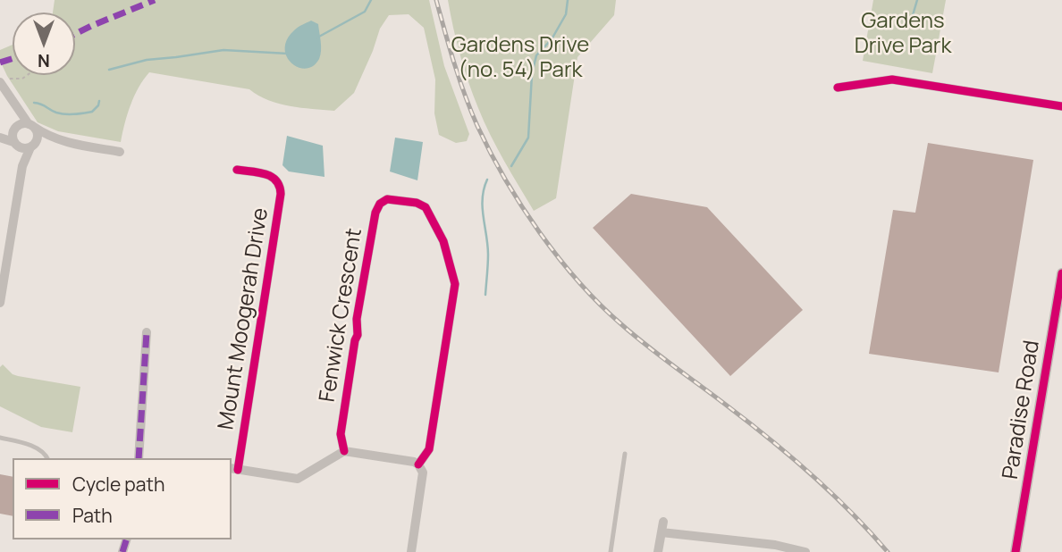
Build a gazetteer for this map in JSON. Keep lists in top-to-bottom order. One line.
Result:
{"streets":{"street":["Fenwick Crescent","Mount Moogerah Drive","Paradise Road"]},"parks":["Gardens Drive Park","Gardens Drive (no. 54) Park"],"legend":["Cycle path","Path"],"north":"bottom"}
